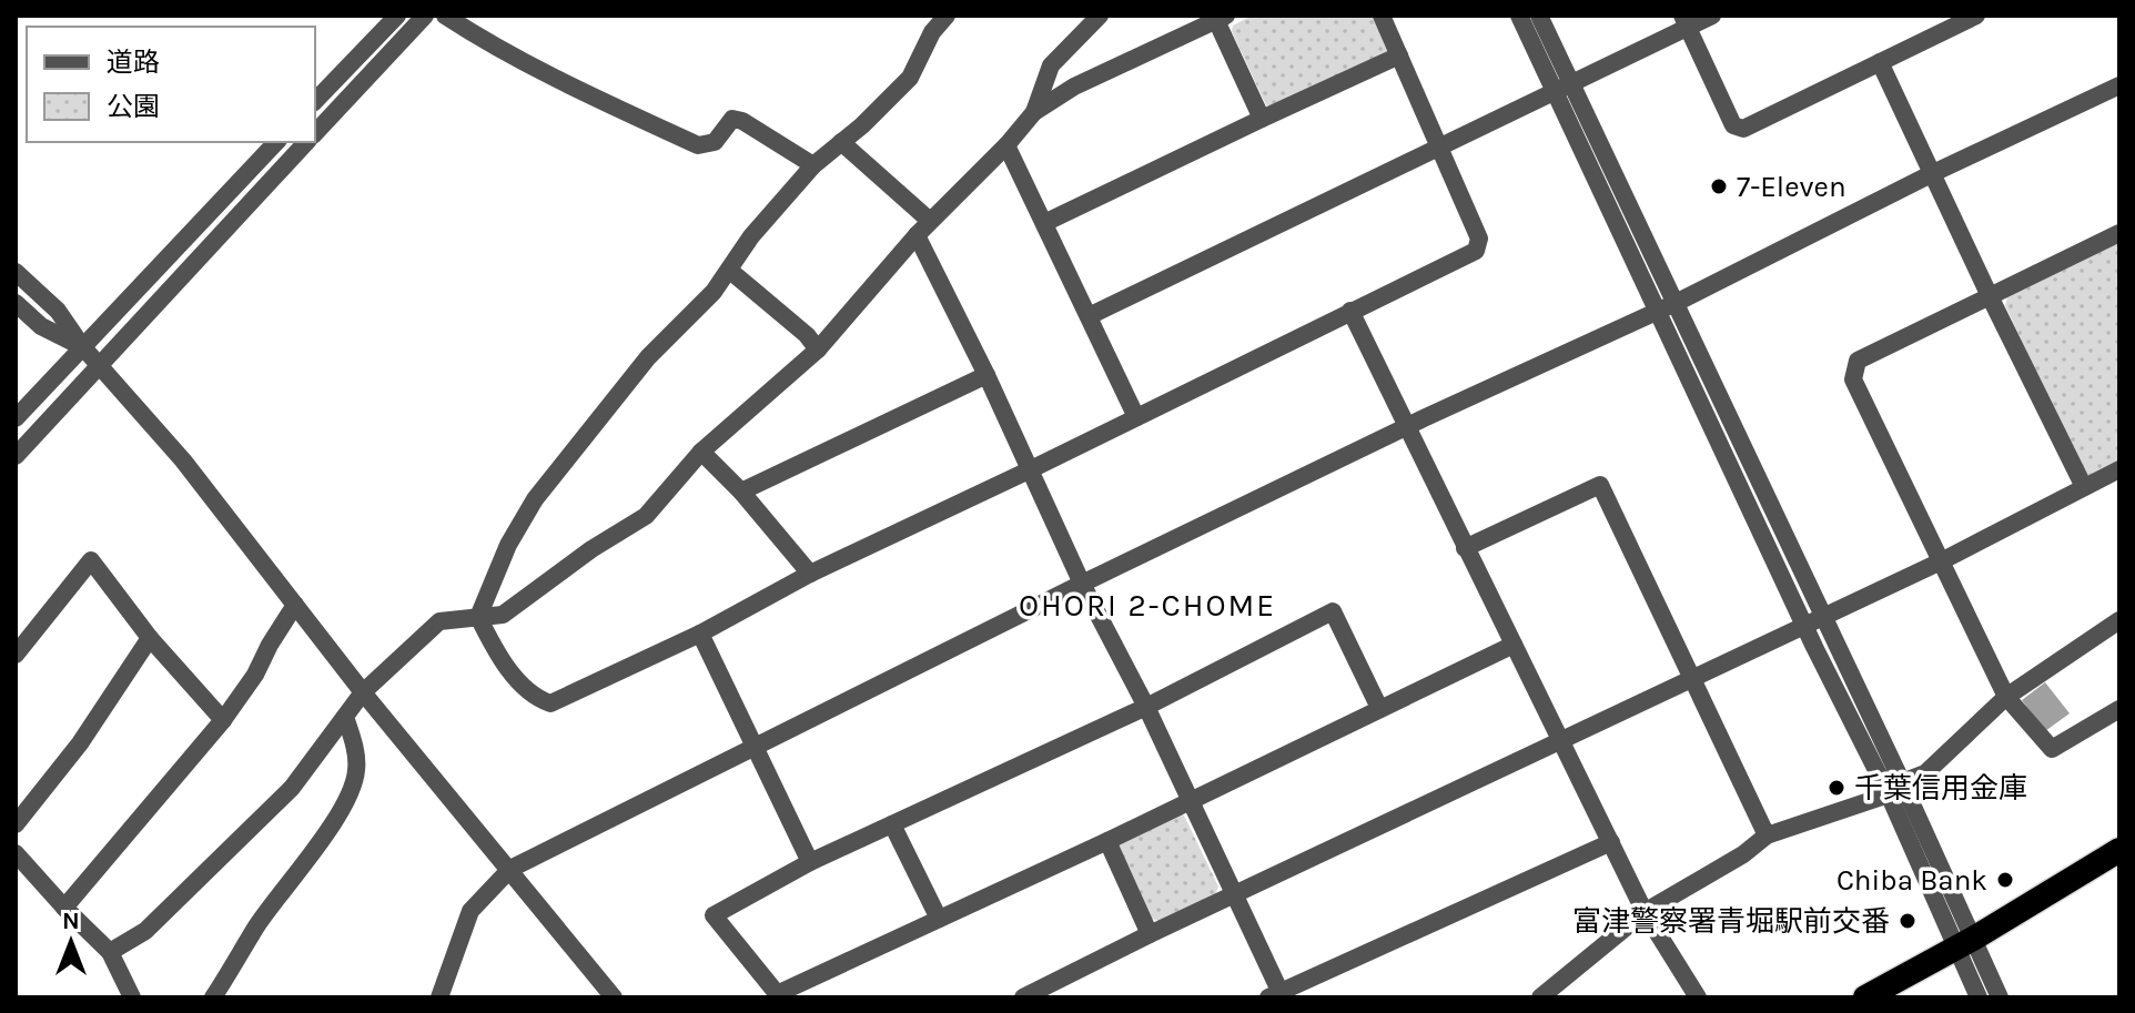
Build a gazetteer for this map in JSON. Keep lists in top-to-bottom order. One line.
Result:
{"districts":["OHORI 2-CHOME"],"places":["7-Eleven","千葉信用金庫","Chiba Bank","富津警察署青堀駅前交番"],"legend":["道路","公園"],"north":"top"}
